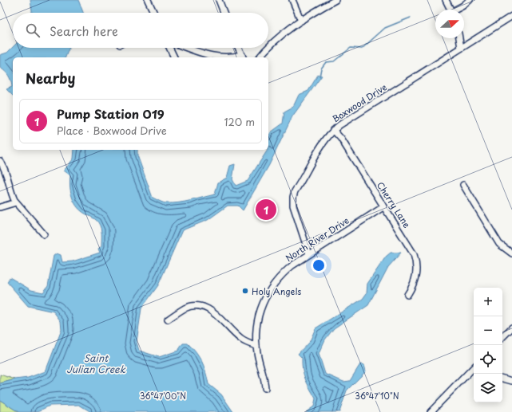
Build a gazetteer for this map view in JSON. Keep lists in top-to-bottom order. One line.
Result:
{"streets":{"street":["Boxwood Drive","Cherry Lane","North River Drive"]},"crossings":[["Boxwood Drive","Cherry Lane"],["Boxwood Drive","North River Drive"],["Cherry Lane","North River Drive"]],"water":["Saint Julian Creek"],"places":["Holy Angels"],"north":"right","page":{"search":"Search here","heading":"Nearby","list":[{"mark":"1","name":"Pump Station 019","note":"Place · Boxwood Drive","value":"120 m"}],"pins":"1","map_buttons":["+","−"]},"coordinates":["36°47'00\"N","36°47'10\"N"]}
